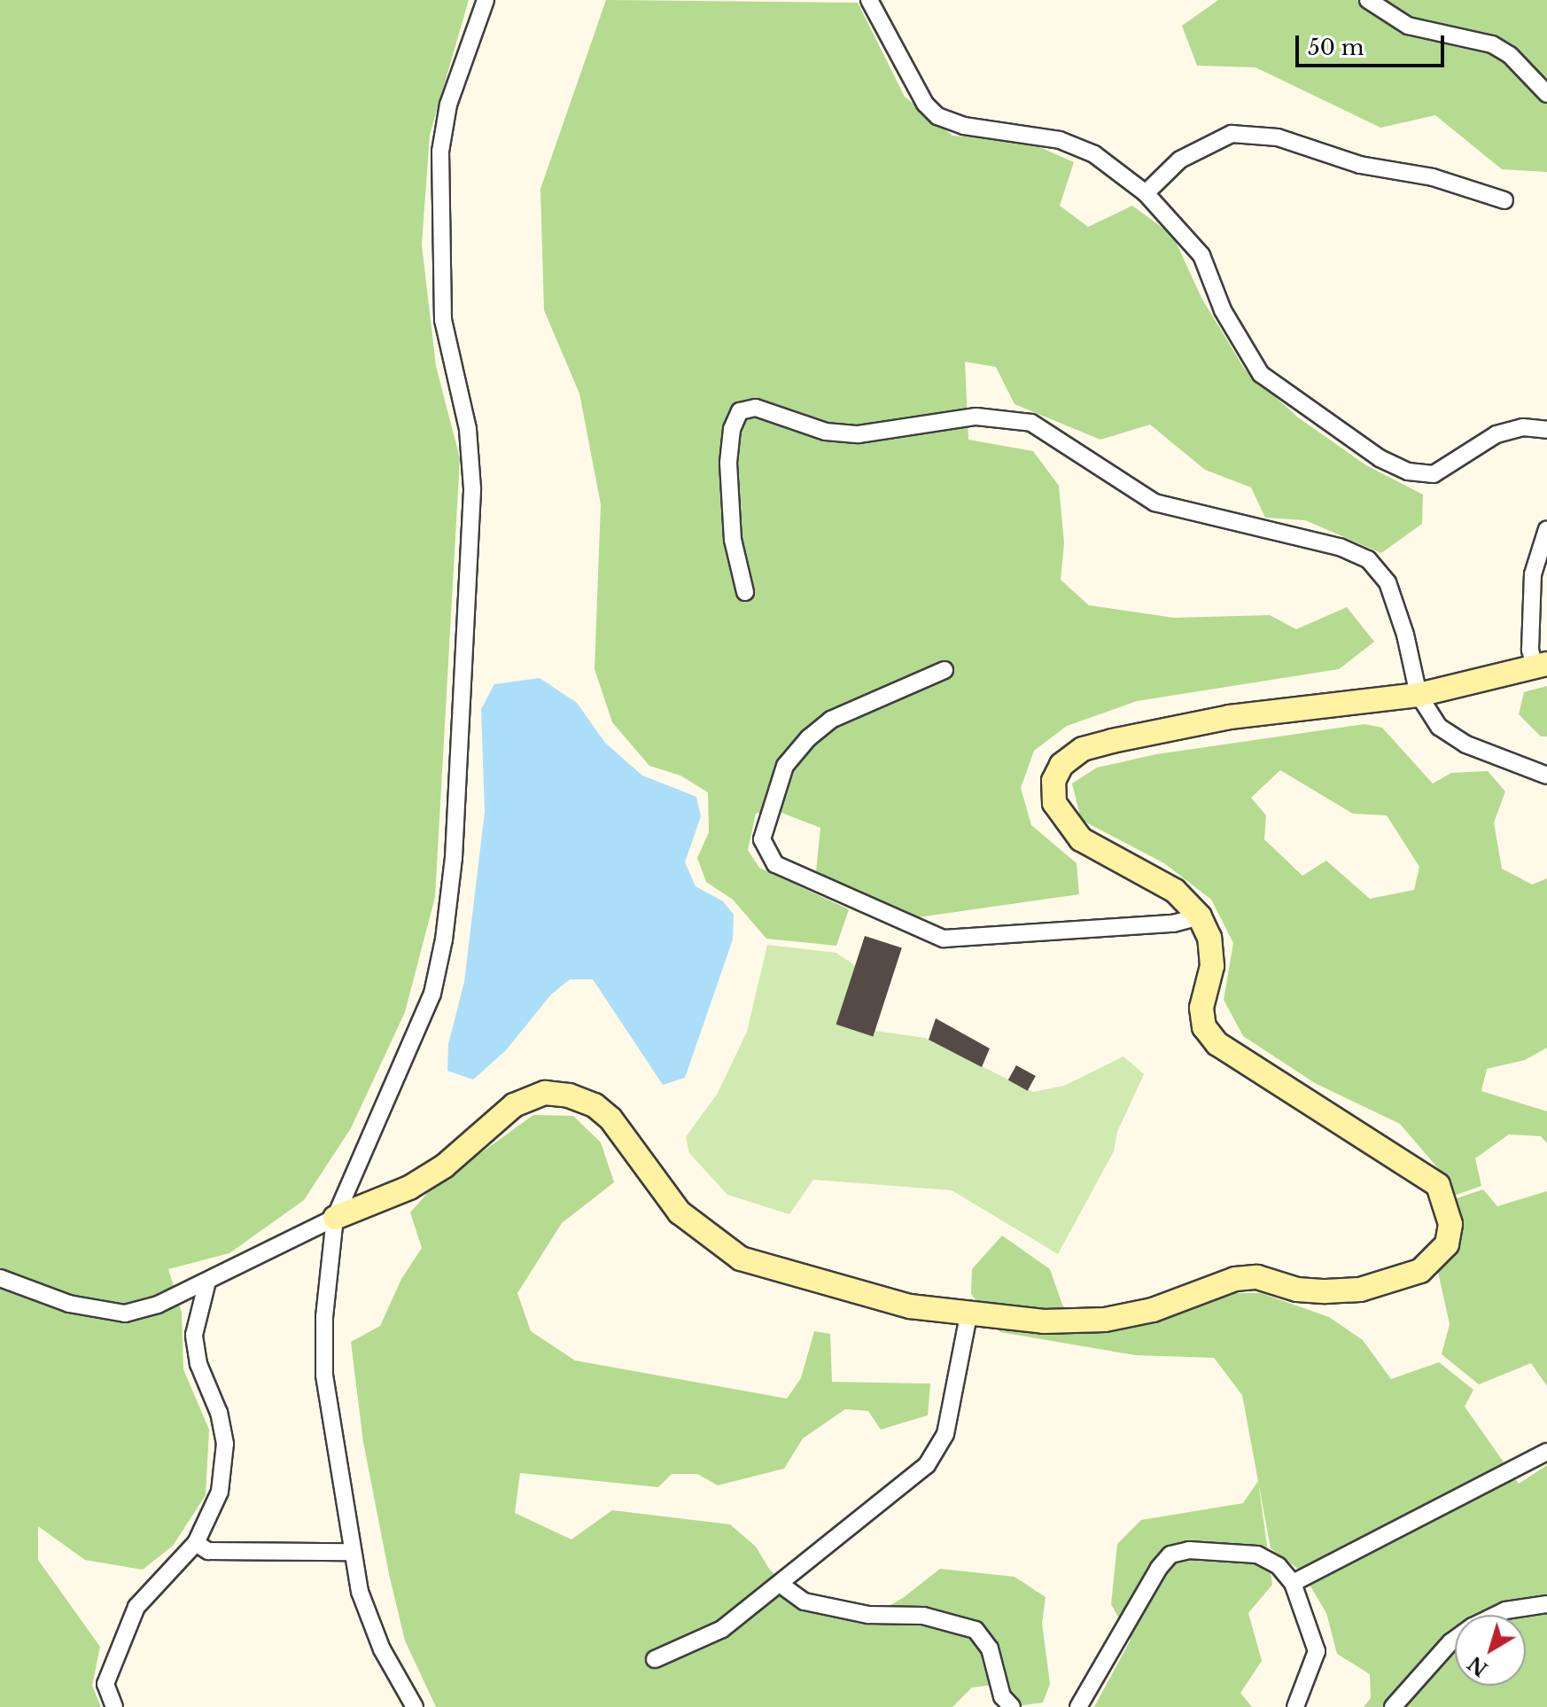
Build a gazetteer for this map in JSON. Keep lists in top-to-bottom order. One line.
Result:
{"scale_bar":"50 m","north":"bottom left"}
